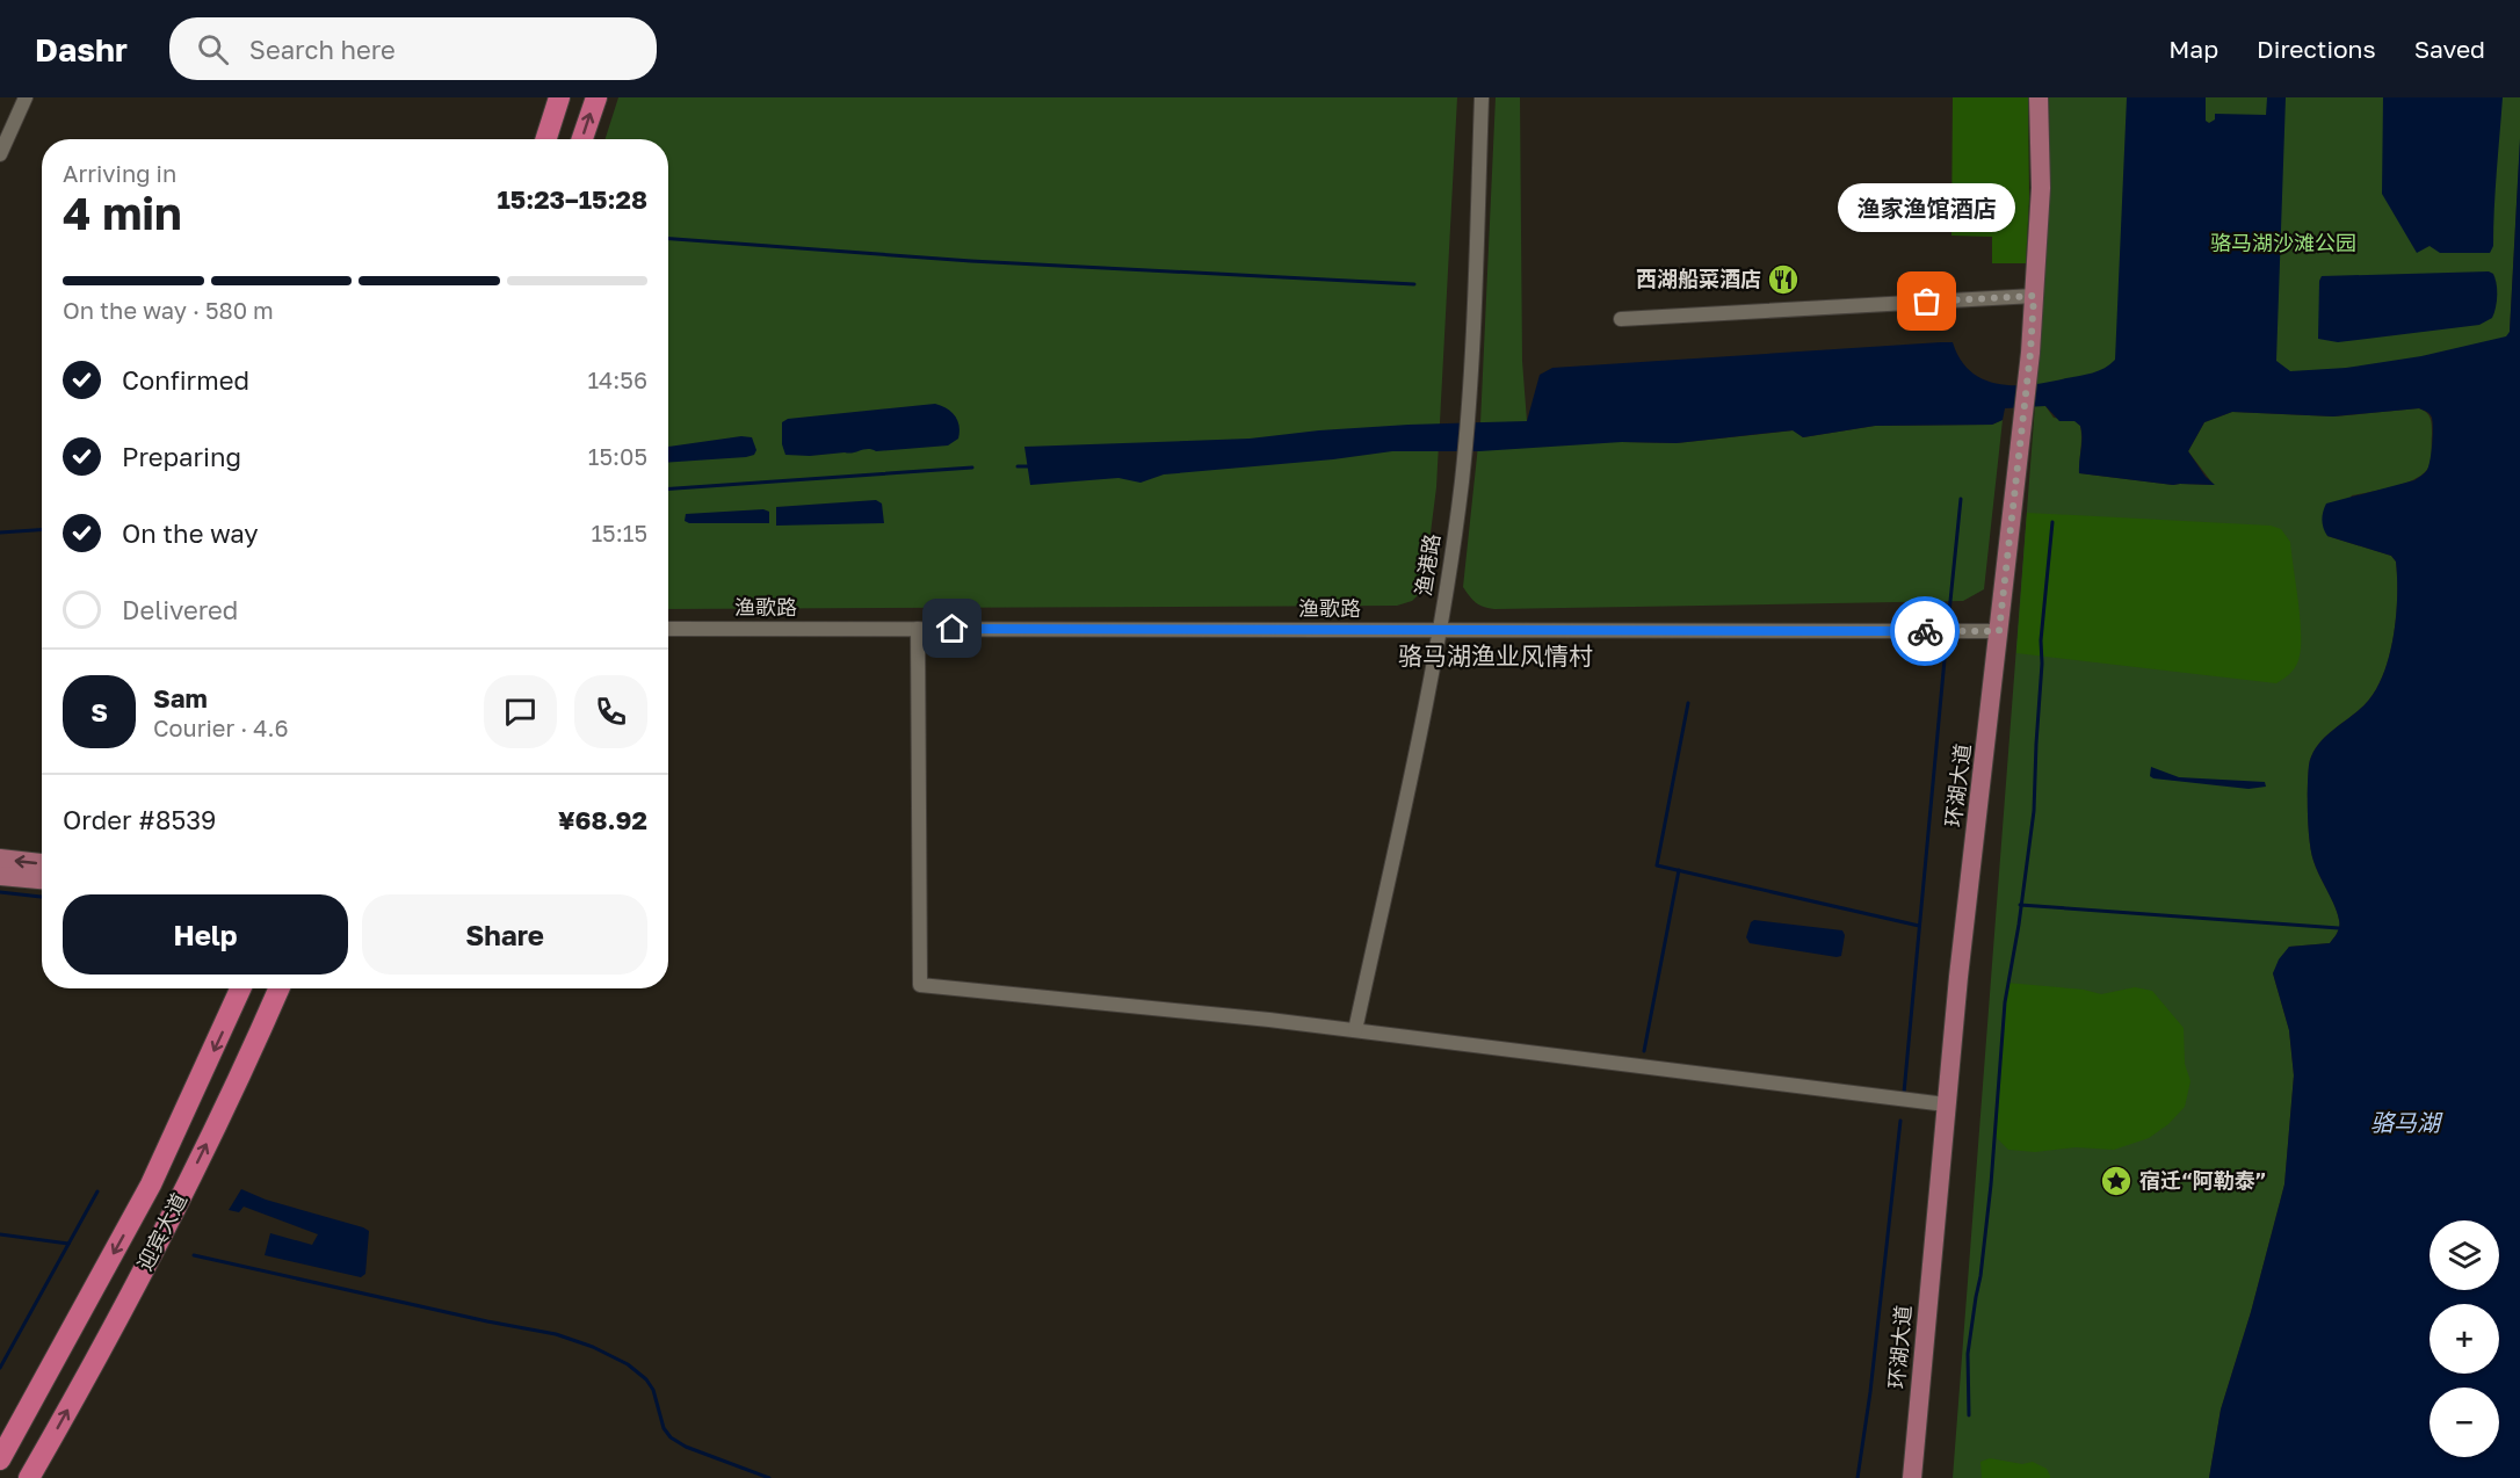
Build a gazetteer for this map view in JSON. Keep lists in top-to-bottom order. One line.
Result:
{"streets":{"highway":["迎宾大道"],"main road":["环湖大道"],"street":["渔港路","渔歌路"]},"crossings":[["渔港路","渔歌路"],["渔歌路","环湖大道"]],"districts":["骆马湖渔业风情村"],"water":["骆马湖"],"parks":["骆马湖沙滩公园"],"places":{"restaurant":["西湖船菜酒店"],"other":["渔家渔馆酒店"],"place":["宿迁“阿勒泰”"]},"page":{"header":"Dashr","search":"Search here","nav":["Map","Directions","Saved"],"heading":["4 min","Arriving in","15:23–15:28"],"panel":["Sam","Courier · 4.6","Order #8539","¥68.92"],"bubble":"渔家渔馆酒店","bar":"On the way · 580 m","list":[["Confirmed","14:56"],["Preparing","15:05"],["On the way","15:15"],"Delivered"],"round":"S","buttons":["Help","Share"],"map_buttons":["+","−"]}}
